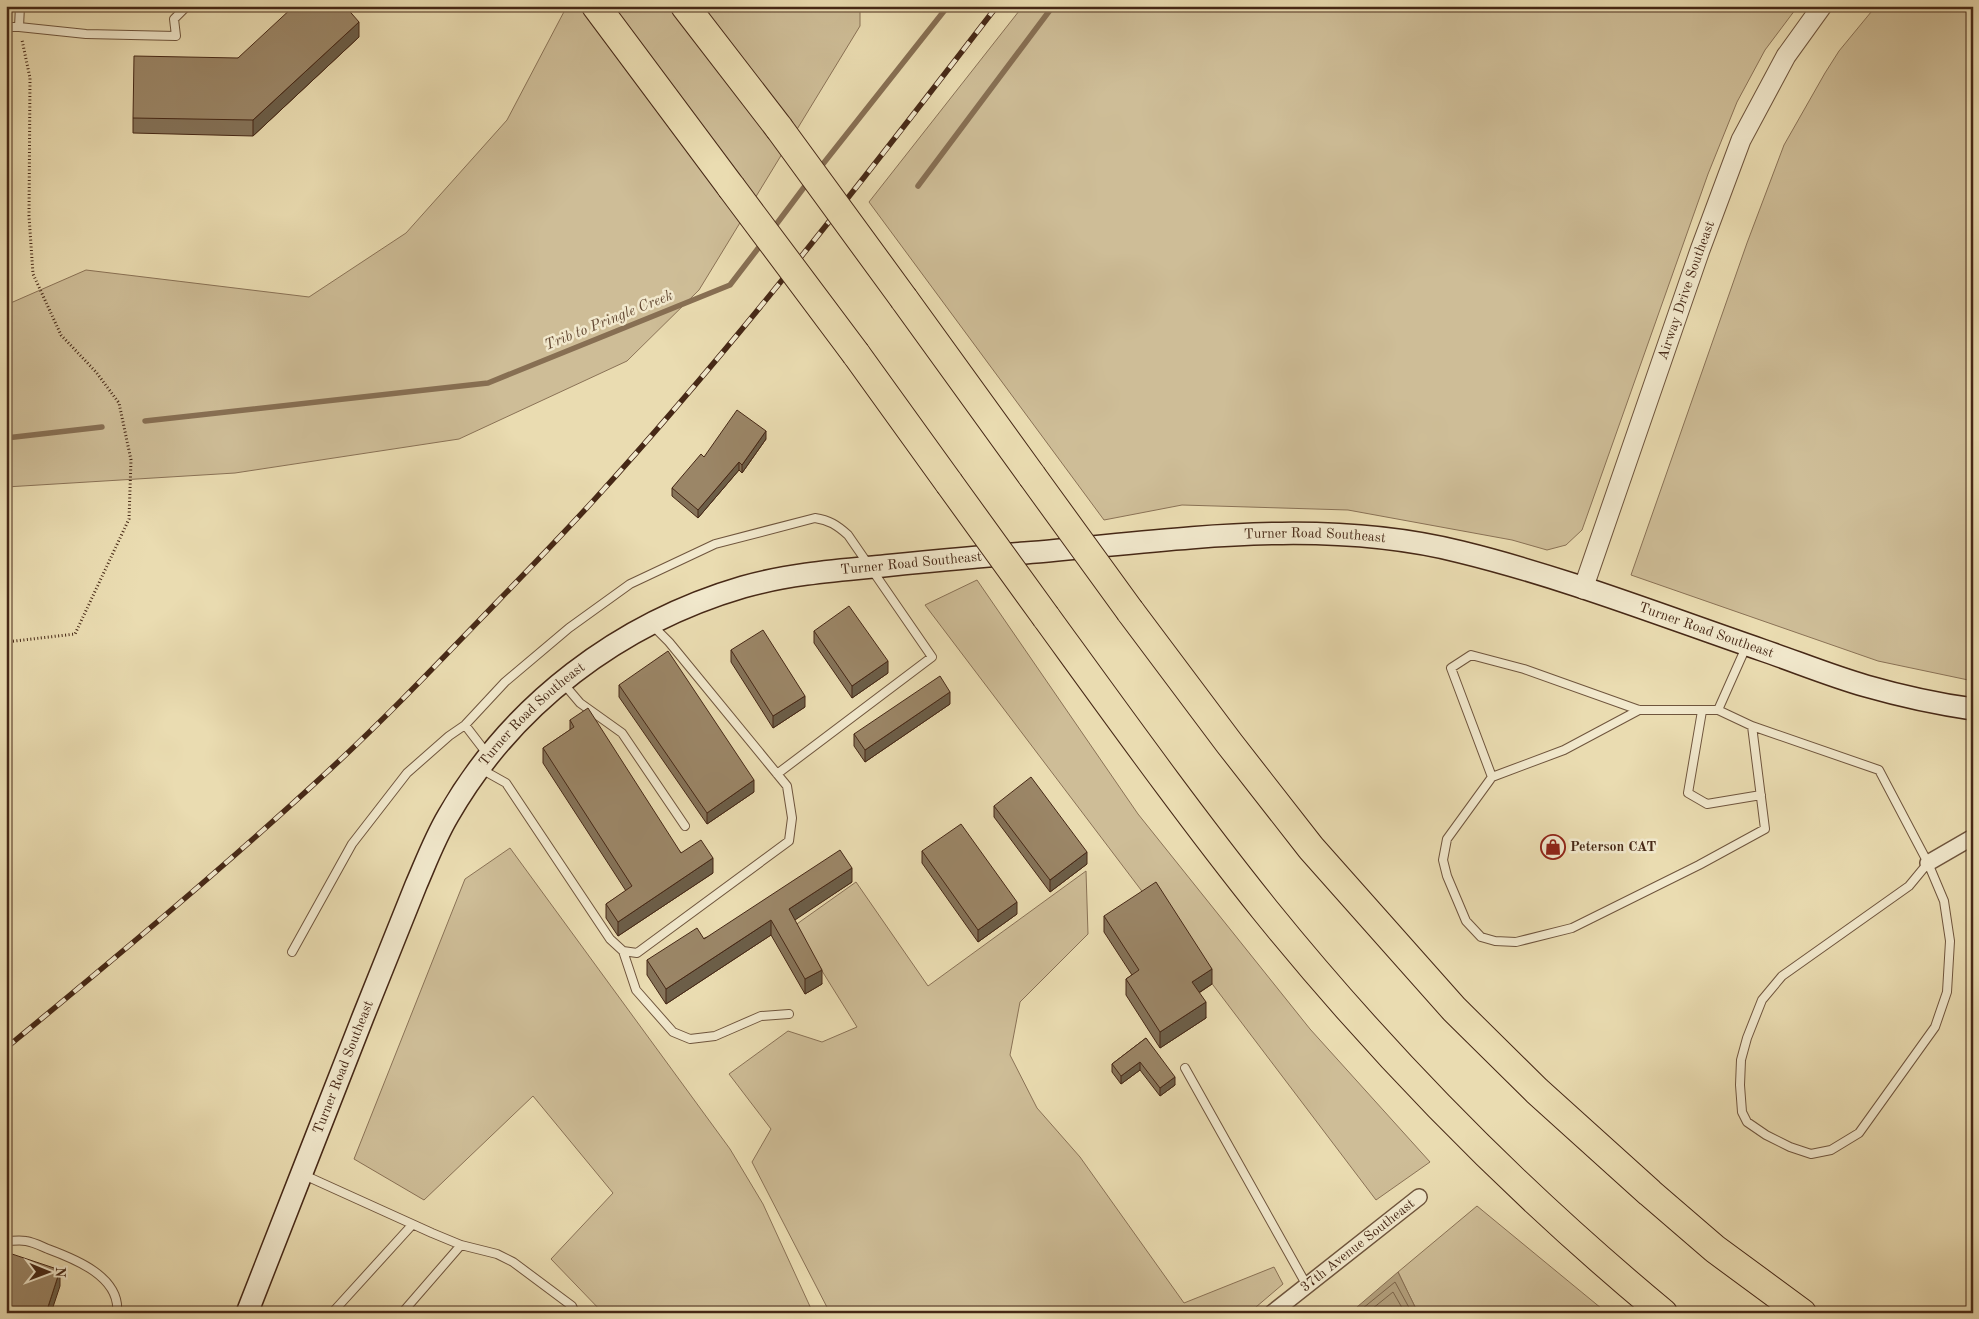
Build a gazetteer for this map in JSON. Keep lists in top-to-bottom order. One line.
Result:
{"streets":{"main road":["Turner Road Southeast"],"street":["Airway Drive Southeast","37th Avenue Southeast"]},"crossings":[["Airway Drive Southeast","Turner Road Southeast"]],"water":["Trib to Pringle Creek"],"places":{"shop":["Peterson CAT"]},"north":"right"}
